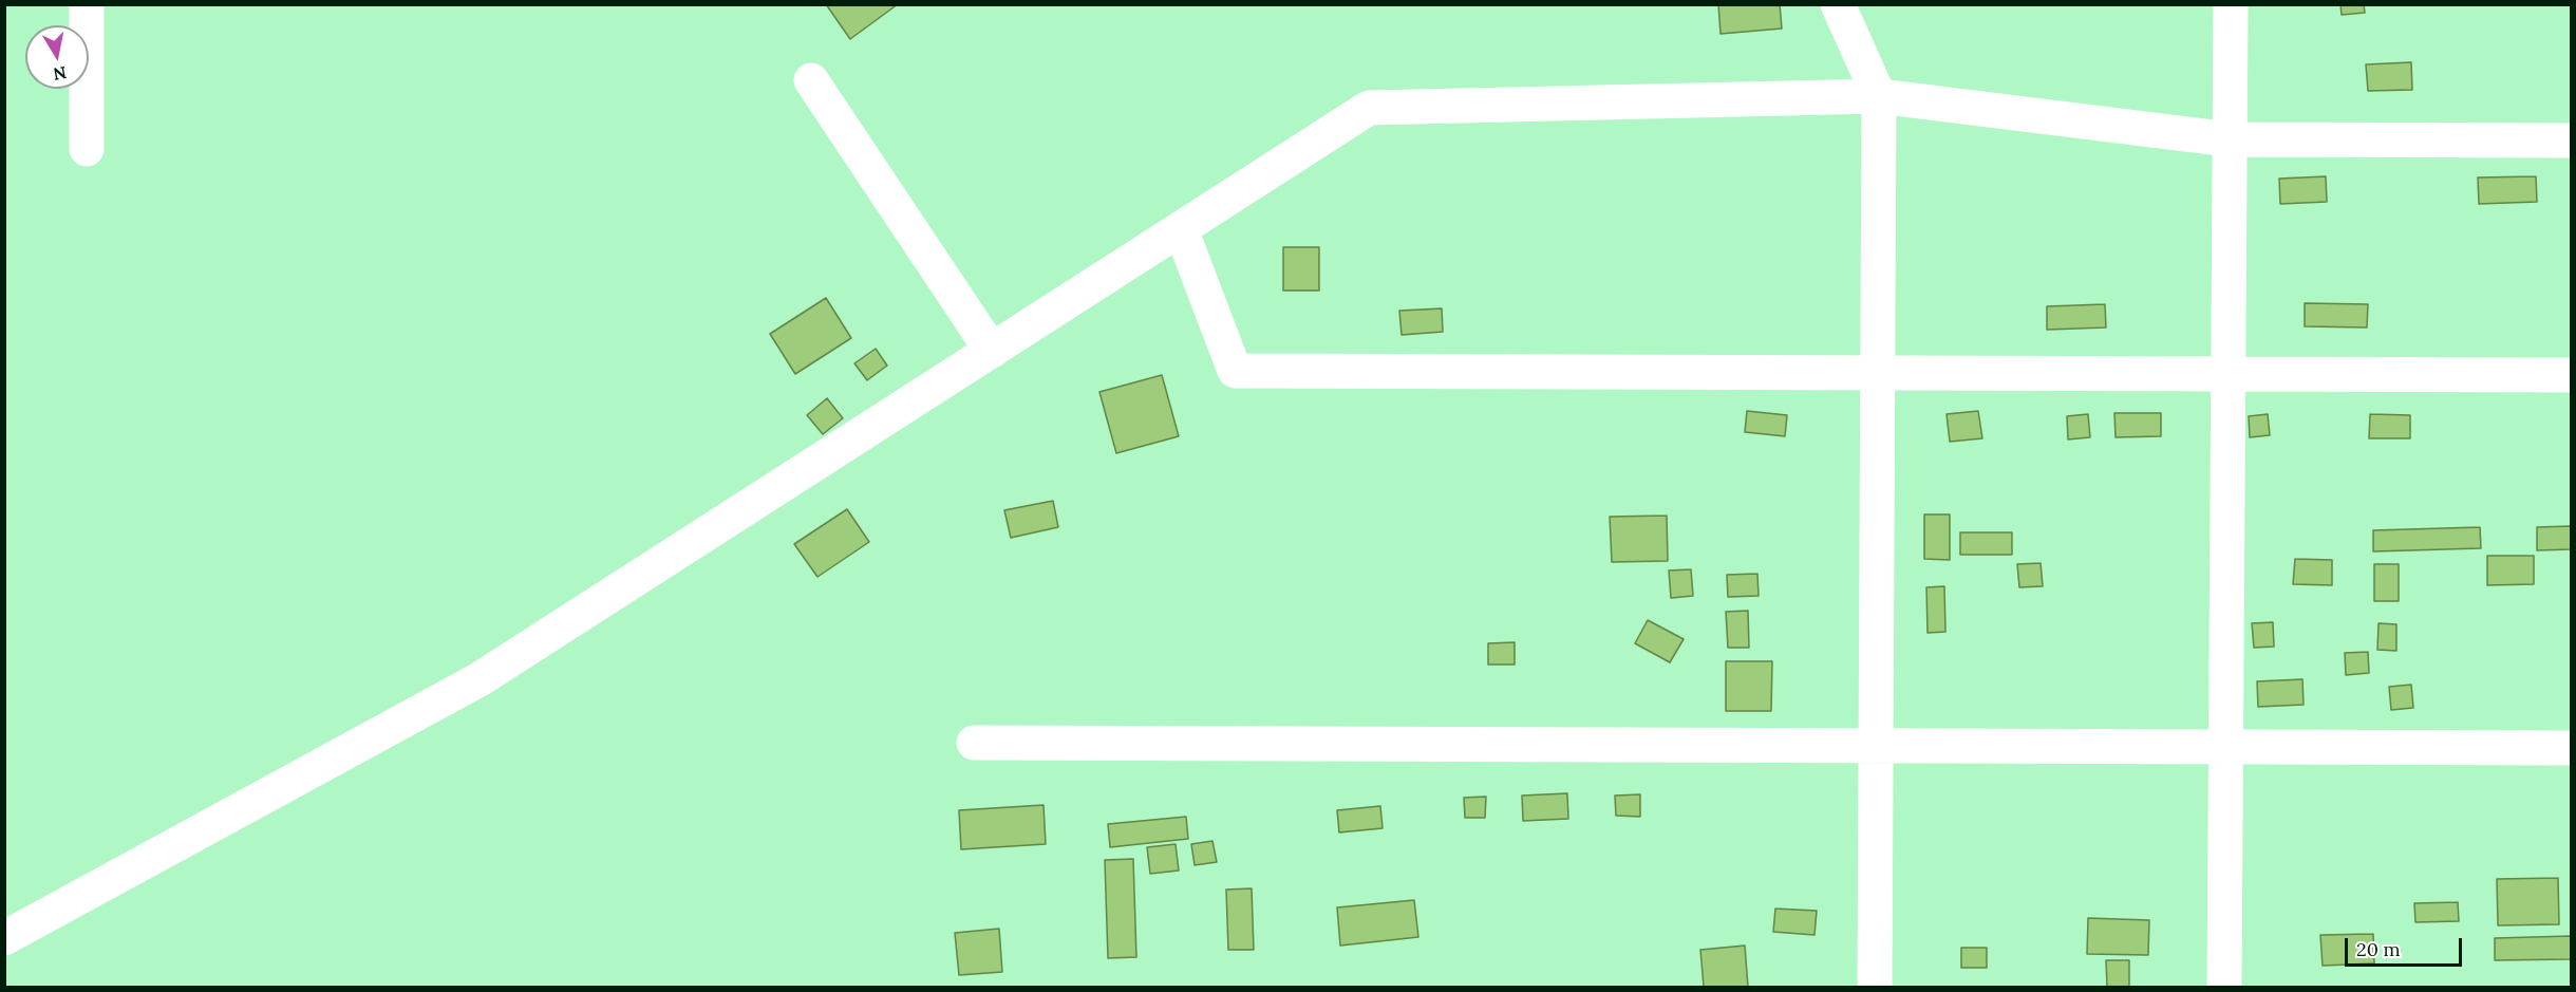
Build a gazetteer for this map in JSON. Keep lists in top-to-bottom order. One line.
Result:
{"scale_bar":"20 m","north":"bottom"}
